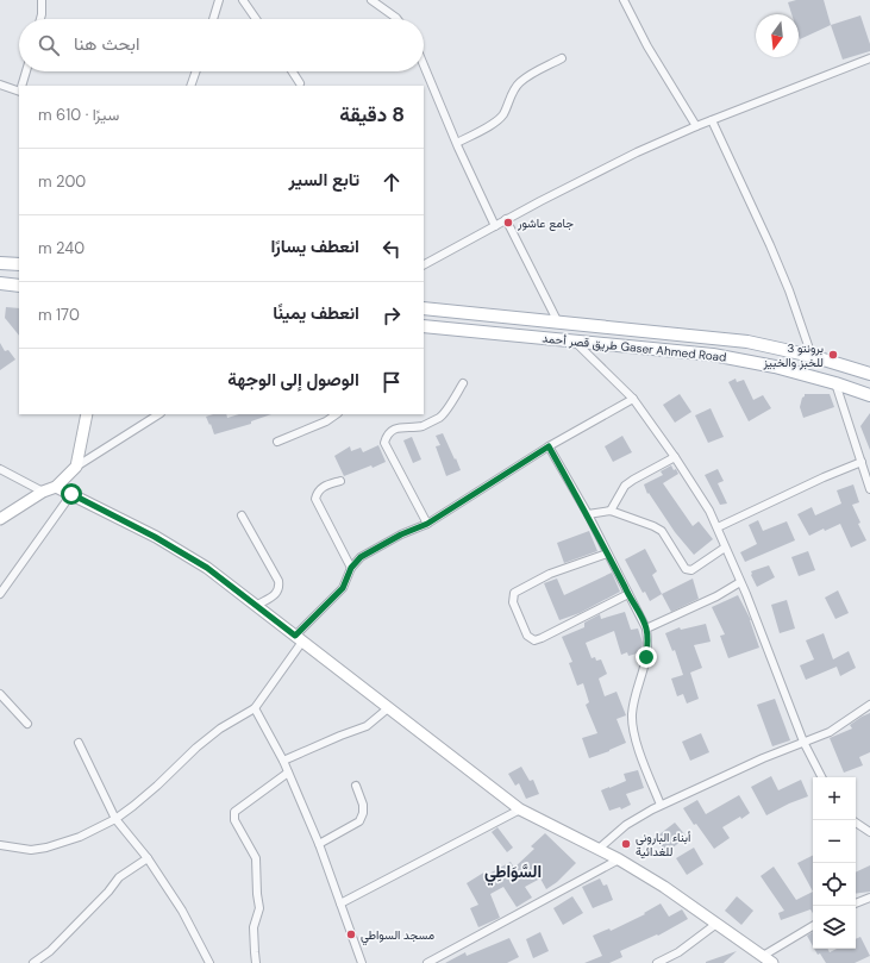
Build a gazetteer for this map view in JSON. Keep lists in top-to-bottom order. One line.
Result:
{"streets":{"main road":["طريق قصر أحمد Gaser Ahmed Road"]},"districts":["السَّوَاطِي"],"places":["جامع عاشور","برونتو 3 للخبز والخبيز","أبناء البارونى للغدائية","مسجد السواطي"],"north":"bottom","page":{"search":"ابحث هنا","heading":["8 دقيقة","سيرًا · 610 m"],"list":[["تابع السير","200 m"],["انعطف يسارًا","240 m"],["انعطف يمينًا","170 m"],"الوصول إلى الوجهة"],"map_buttons":["+","−"]}}
